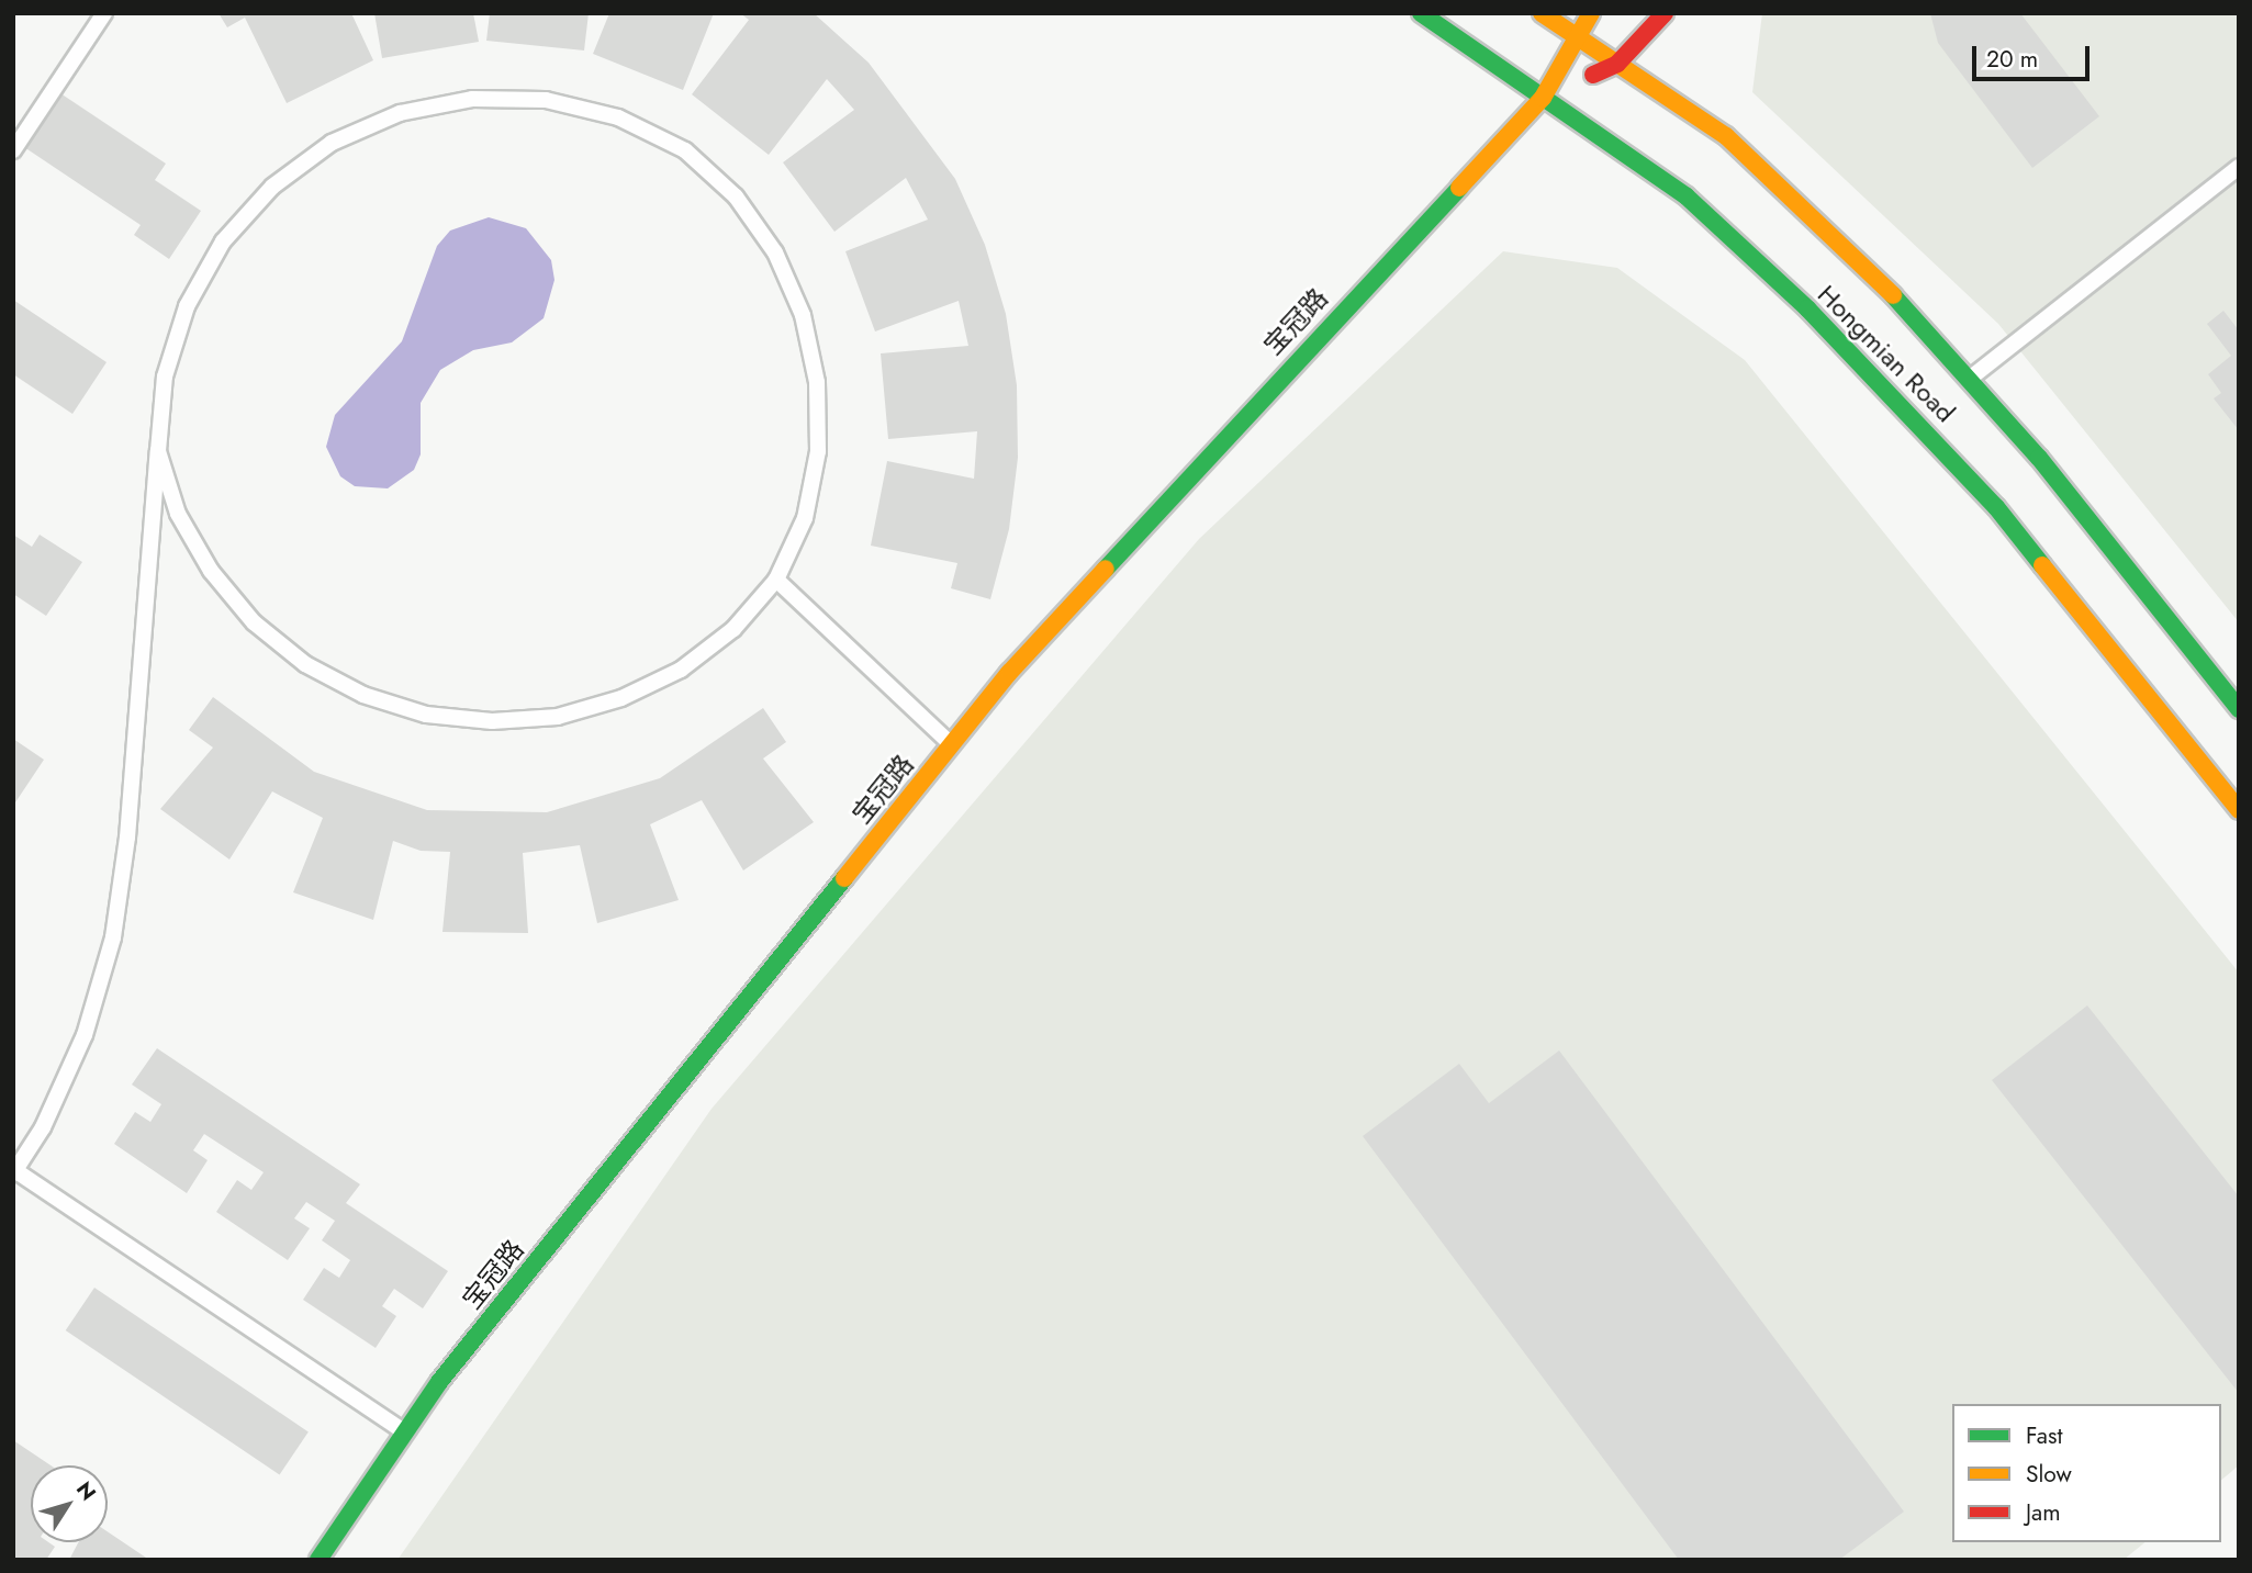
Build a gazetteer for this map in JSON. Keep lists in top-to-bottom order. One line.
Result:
{"streets":{"street":["宝冠路","Hongmian Road"]},"crossings":[["宝冠路","Hongmian Road"]],"legend":["Fast","Slow","Jam"],"scale_bar":"20 m","north":"top right"}
